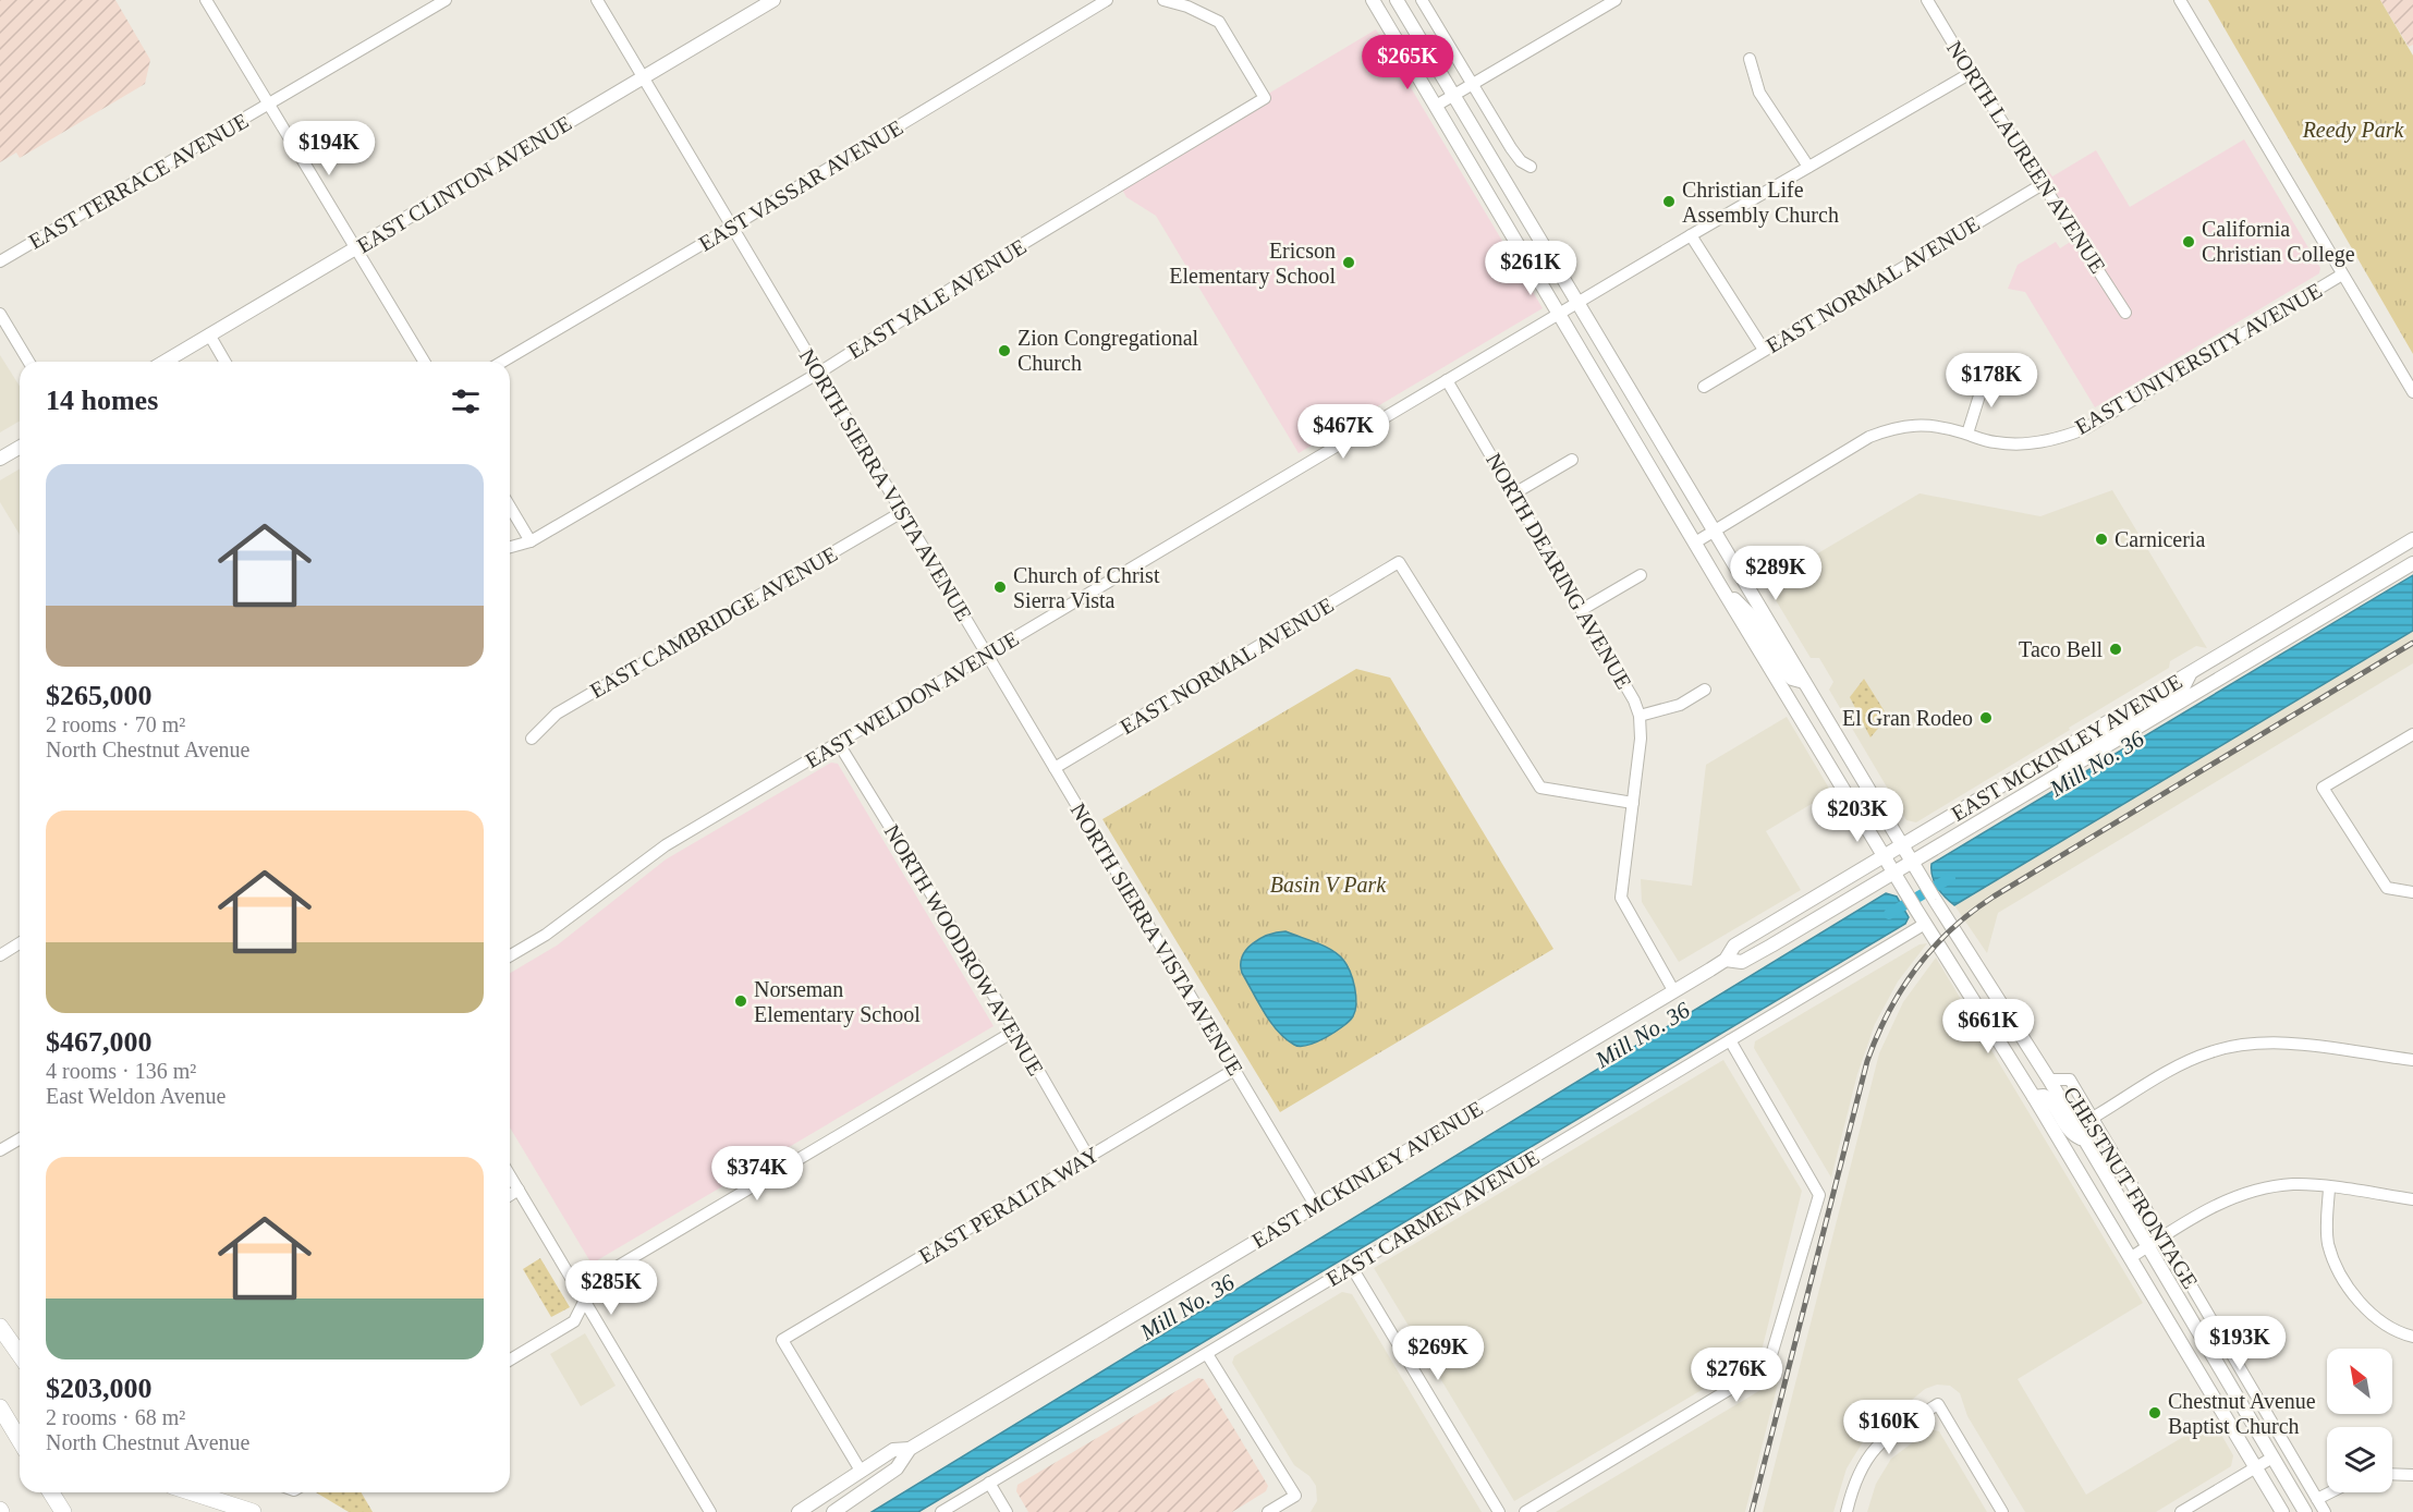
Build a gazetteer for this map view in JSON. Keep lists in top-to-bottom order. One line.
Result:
{"streets":{"main road":["EAST CLINTON AVENUE","EAST MCKINLEY AVENUE"],"street":["NORTH LAUREEN AVENUE","EAST TERRACE AVENUE","EAST VASSAR AVENUE","EAST NORMAL AVENUE","EAST YALE AVENUE","EAST UNIVERSITY AVENUE","NORTH SIERRA VISTA AVENUE","NORTH DEARING AVENUE","EAST CAMBRIDGE AVENUE","EAST WELDON AVENUE","NORTH WOODROW AVENUE","CHESTNUT FRONTAGE","EAST PERALTA WAY","EAST CARMEN AVENUE"]},"crossings":[["NORTH LAUREEN AVENUE","EAST NORMAL AVENUE"],["NORTH LAUREEN AVENUE","EAST WELDON AVENUE"],["EAST CLINTON AVENUE","NORTH SIERRA VISTA AVENUE"],["EAST VASSAR AVENUE","NORTH SIERRA VISTA AVENUE"],["EAST NORMAL AVENUE","NORTH SIERRA VISTA AVENUE"],["EAST NORMAL AVENUE","NORTH DEARING AVENUE"],["EAST YALE AVENUE","NORTH SIERRA VISTA AVENUE"],["NORTH SIERRA VISTA AVENUE","EAST CAMBRIDGE AVENUE"],["NORTH SIERRA VISTA AVENUE","EAST WELDON AVENUE"],["NORTH SIERRA VISTA AVENUE","EAST MCKINLEY AVENUE"],["NORTH SIERRA VISTA AVENUE","EAST PERALTA WAY"],["NORTH DEARING AVENUE","EAST WELDON AVENUE"],["NORTH DEARING AVENUE","EAST MCKINLEY AVENUE"],["EAST WELDON AVENUE","NORTH WOODROW AVENUE"],["EAST MCKINLEY AVENUE","EAST PERALTA WAY"],["NORTH WOODROW AVENUE","EAST PERALTA WAY"]],"water":["Mill No. 36"],"parks":["Reedy Park","Basin V Park"],"places":["Christian Life Assembly Church","California Christian College","Ericson Elementary School","Zion Congregational Church","Carniceria","Church of Christ Sierra Vista","Taco Bell","El Gran Rodeo","Norseman Elementary School","Chestnut Avenue Baptist Church"],"north":"top left","page":{"price":["$265K","$194K","$261K","$178K","$467K","$289K","$203K","$661K","$374K","$285K","$193K","$269K","$276K","$160K"],"heading":"14 homes","list":[{"name":"$265,000","note":"2 rooms · 70 m² · North Chestnut Avenue"},{"name":"$467,000","note":"4 rooms · 136 m² · East Weldon Avenue"},{"name":"$203,000","note":"2 rooms · 68 m² · North Chestnut Avenue"}]}}
